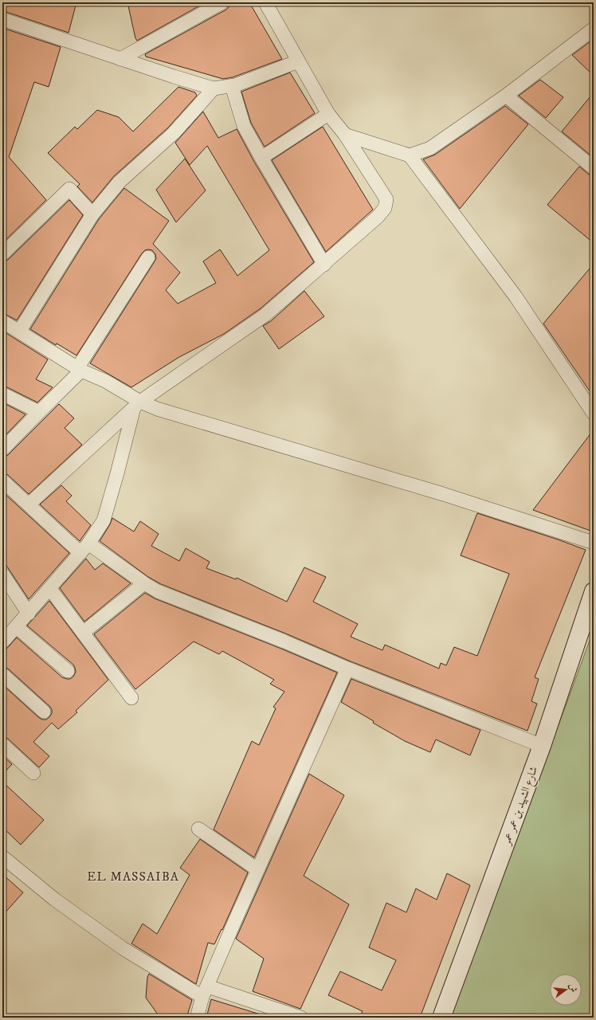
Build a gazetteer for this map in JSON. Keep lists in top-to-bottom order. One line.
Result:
{"streets":{"street":["شارع الشهيد بن عمر عمر"]},"districts":["EL MASSAIBA"],"north":"right"}
